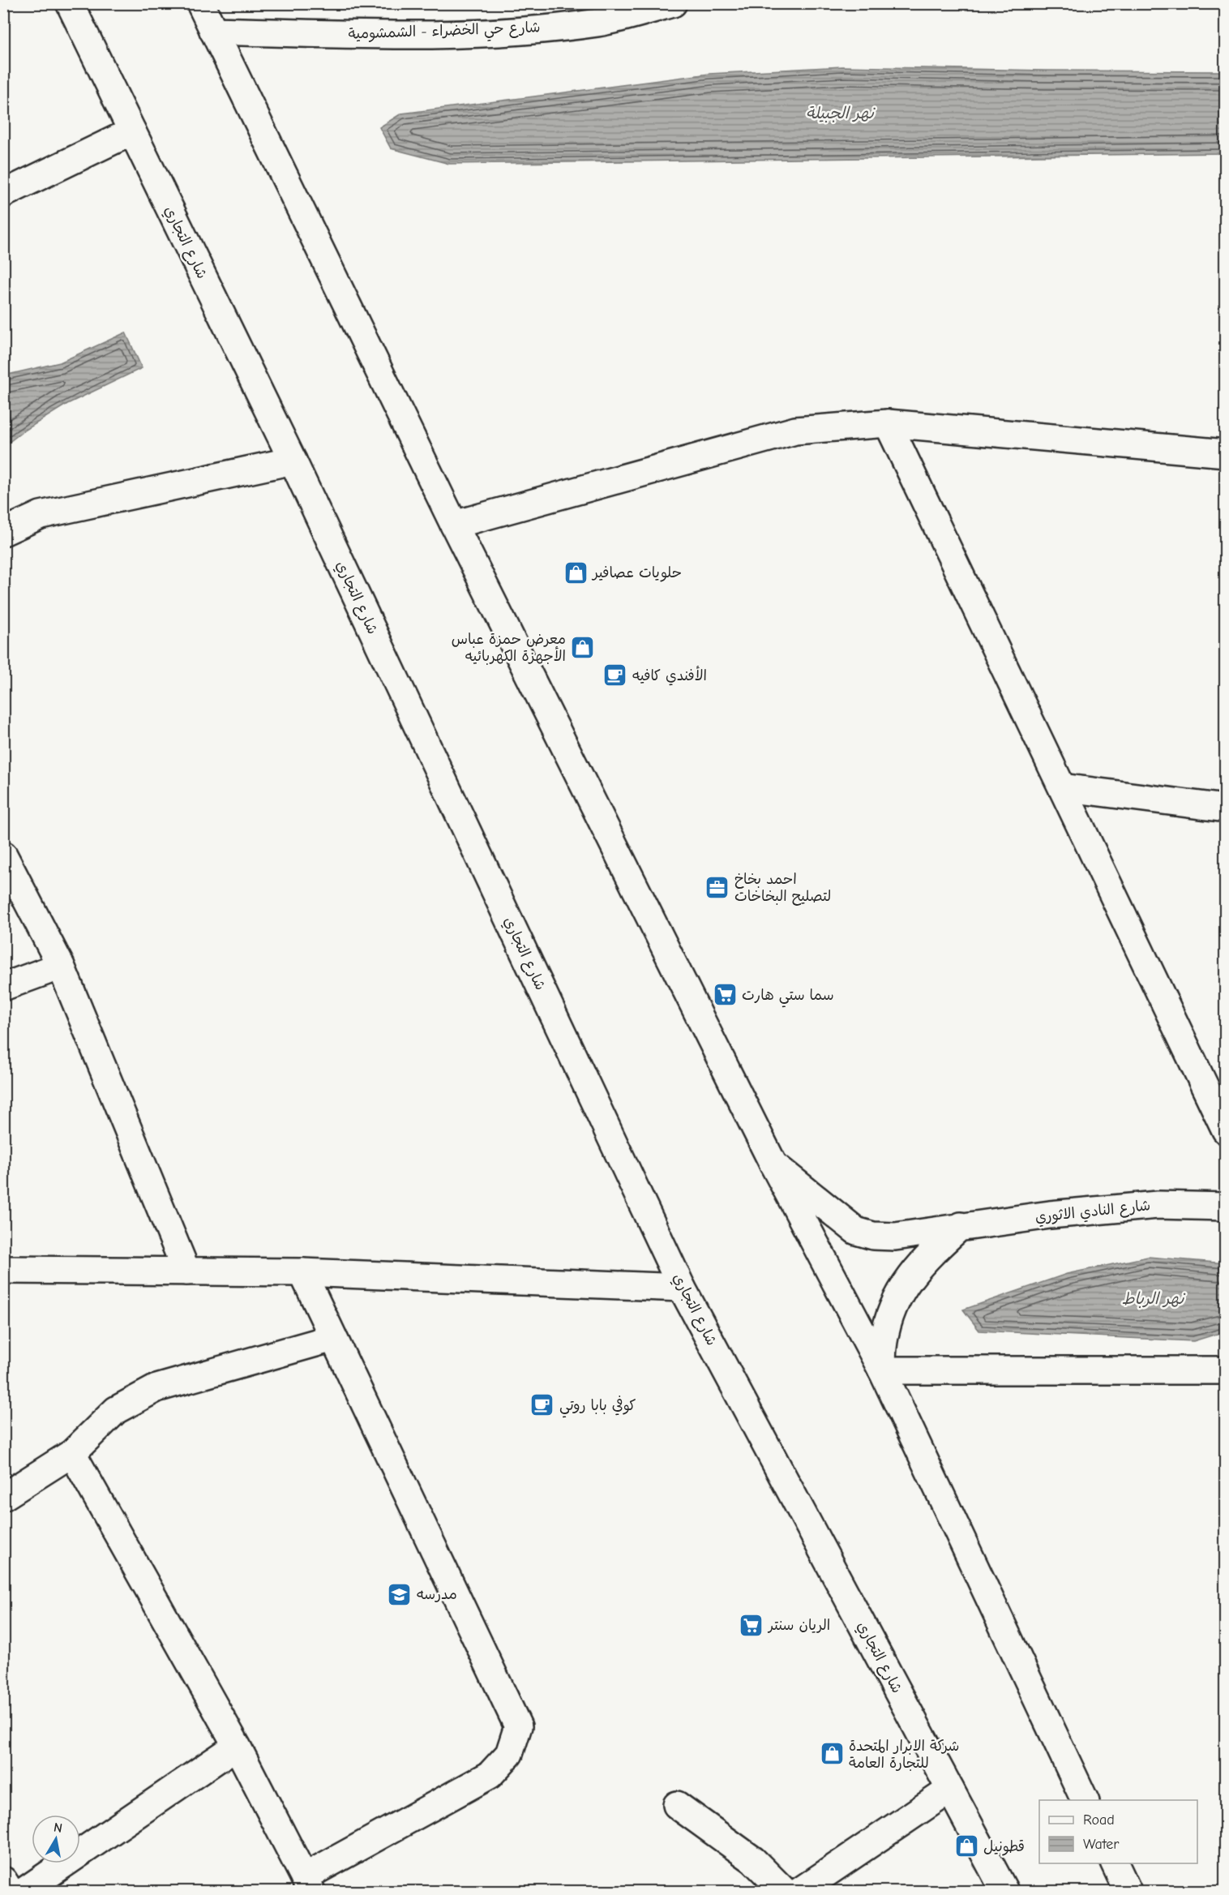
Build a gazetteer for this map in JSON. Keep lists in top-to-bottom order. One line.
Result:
{"streets":{"street":["شارع حي الخضراء - الشمشومية","شارع التجاري","شارع النادي الاثوري"]},"water":["نهر الجبيلة","نهر الرباط"],"places":{"shop":["حلويات عصافير","معرض حمزة عباس الأجهزة الكهربائيه","شركة الابرار المتحدة للتجارة العامة","قطونيل"],"cafe":["الأفندي كافيه","كوفي بابا روتي"],"office":["احمد بخاخ لتصليح البخاخات"],"supermarket":["سما ستي هارت","الريان سنتر"],"school or university":["مدرسه"]},"legend":["Road","Water"],"north":"top"}
